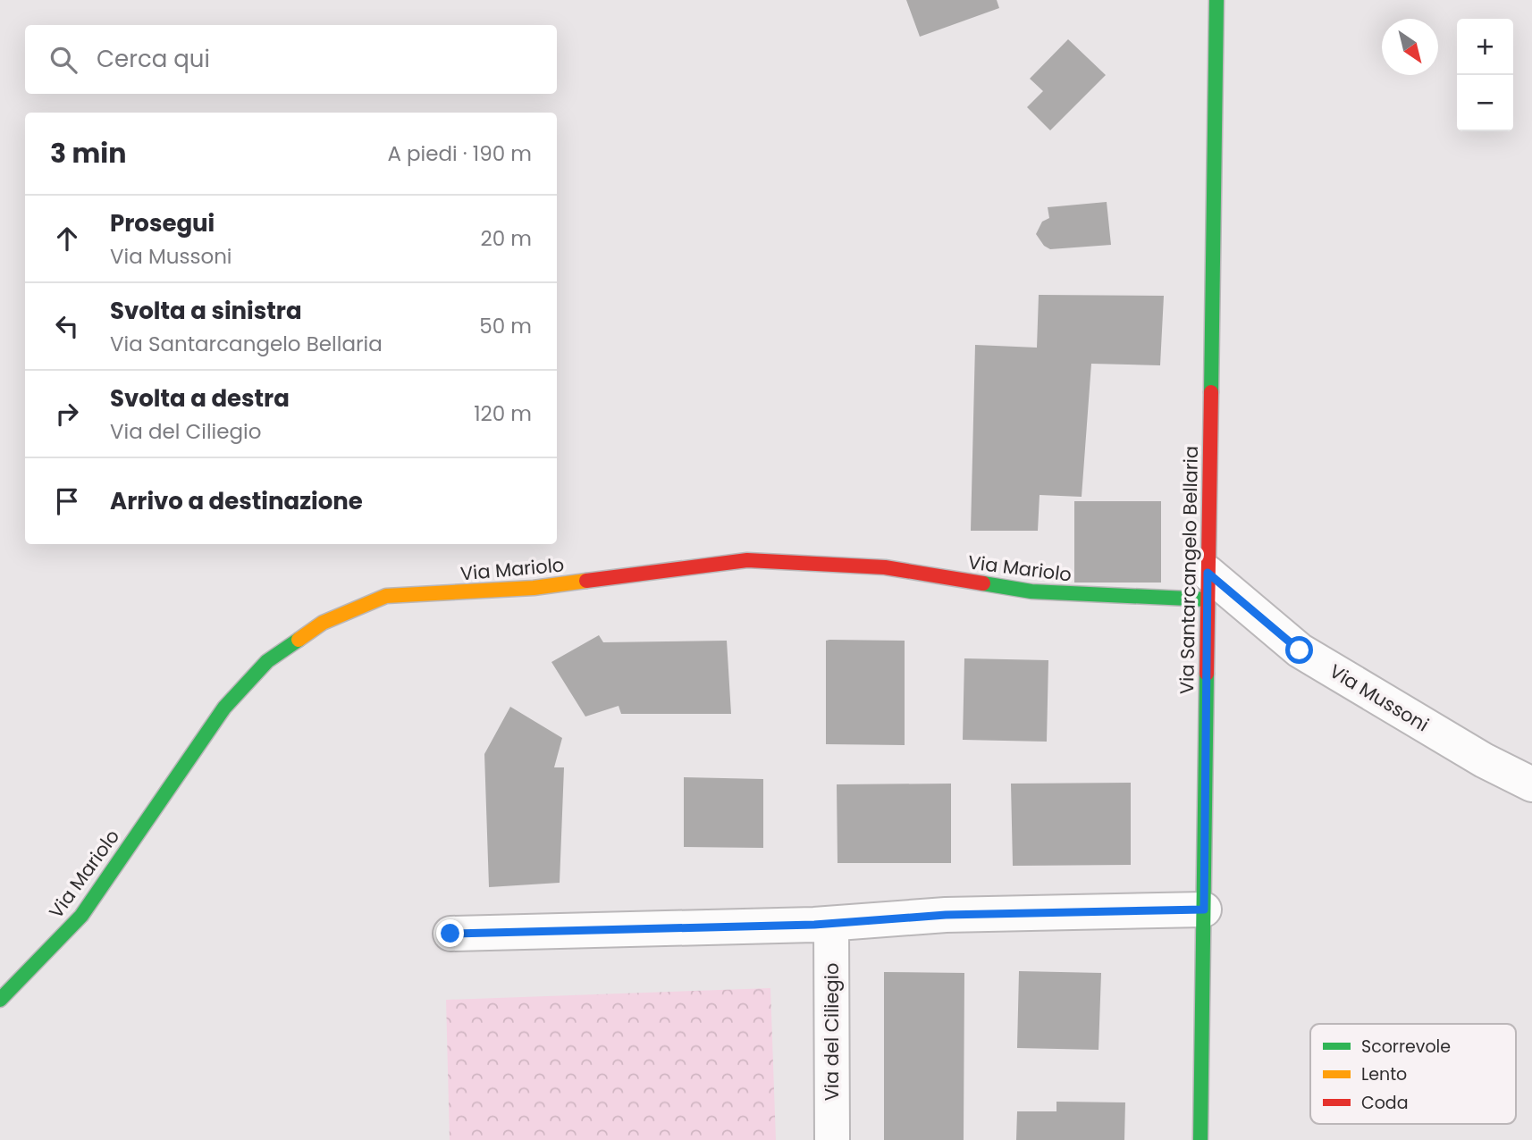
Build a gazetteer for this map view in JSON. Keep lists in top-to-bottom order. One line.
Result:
{"streets":{"street":["Via Mariolo","Via Santarcangelo Bellaria","Via Mussoni","Via del Ciliegio"]},"crossings":[["Via Mariolo","Via Santarcangelo Bellaria"],["Via Mariolo","Via Mussoni"],["Via Santarcangelo Bellaria","Via Mussoni"]],"legend":["Scorrevole","Lento","Coda"],"north":"bottom right","page":{"map_buttons":["+","−"],"search":"Cerca qui","heading":["3 min","A piedi · 190 m"],"list":[["Prosegui","Via Mussoni","20 m"],["Svolta a sinistra","Via Santarcangelo Bellaria","50 m"],["Svolta a destra","Via del Ciliegio","120 m"],"Arrivo a destinazione"]}}
